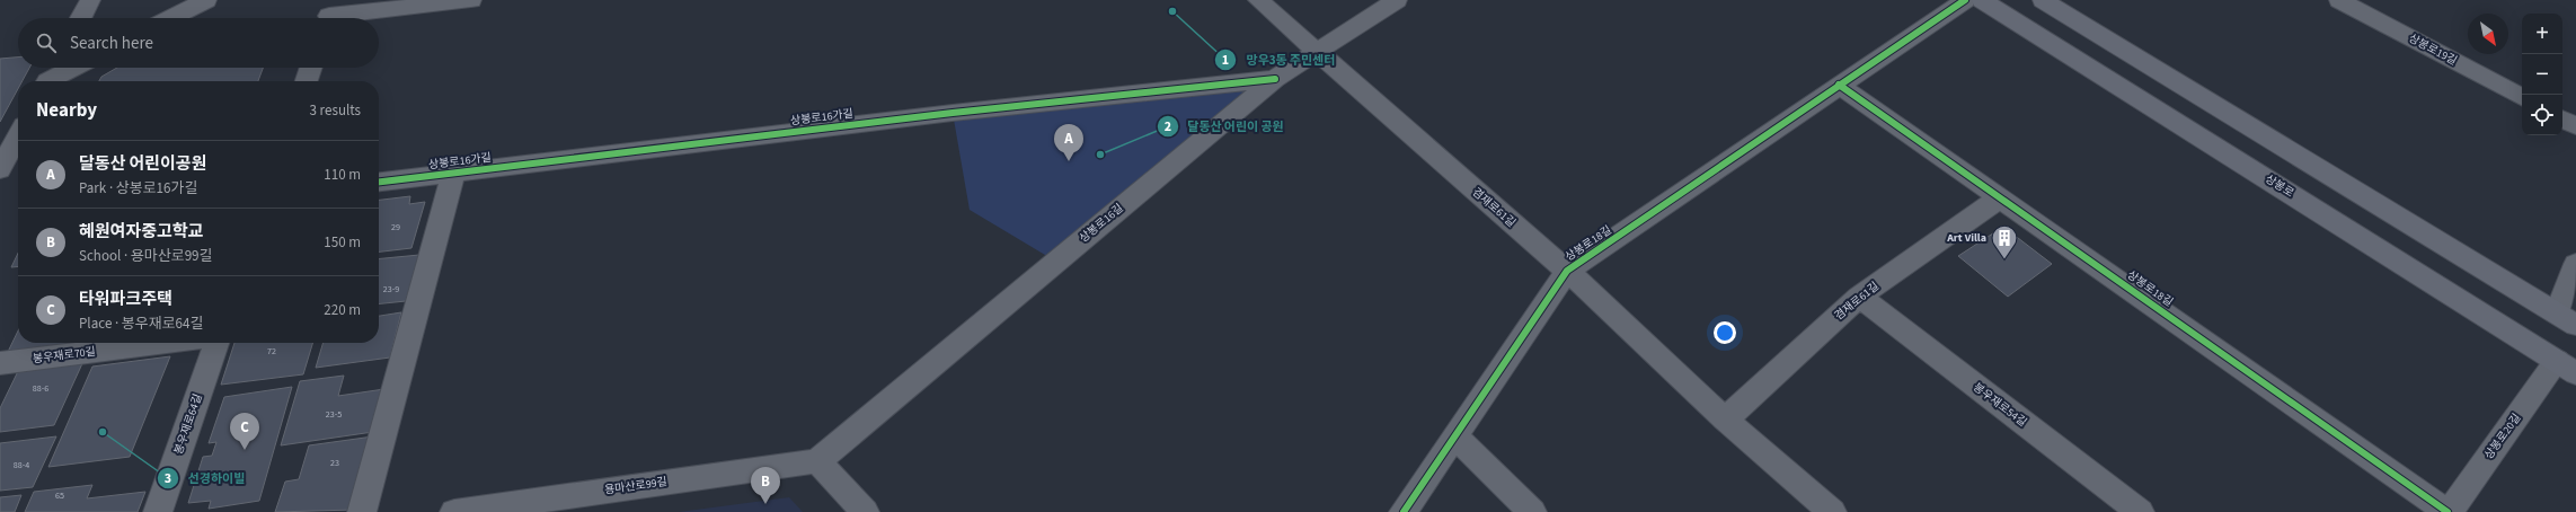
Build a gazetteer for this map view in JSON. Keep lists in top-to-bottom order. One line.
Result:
{"streets":{"main road":["상봉로"],"street":["상봉로19길","상봉로16가길","겸재로61길","상봉로16길","상봉로18길","봉우재로70길","봉우재로54길","봉우재로64길","상봉로20길","용마산로99길"]},"crossings":[["상봉로16가길","상봉로16길"],["상봉로","상봉로20길"],["겸재로61길","상봉로16길"],["겸재로61길","상봉로18길"],["겸재로61길","봉우재로54길"],["상봉로16길","용마산로99길"],["상봉로18길","상봉로20길"]],"places":{"other":["망우3동 주민센터","달동산 어린이 공원","선경하이빌"],"building":["Art Villa"]},"house_numbers":["29","23-9","72","88-6","23-5","23","88-4","65"],"north":"bottom right","page":{"map_buttons":["+","−"],"search":"Search here","heading":["Nearby","3 results"],"pins":["A","C","B"],"list":[{"mark":"A","name":"달동산 어린이공원","note":"Park · 상봉로16가길","value":"110 m"},{"mark":"B","name":"혜원여자중고학교","note":"School · 용마산로99길","value":"150 m"},{"mark":"C","name":"타워파크주택","note":"Place · 봉우재로64길","value":"220 m"}]}}
